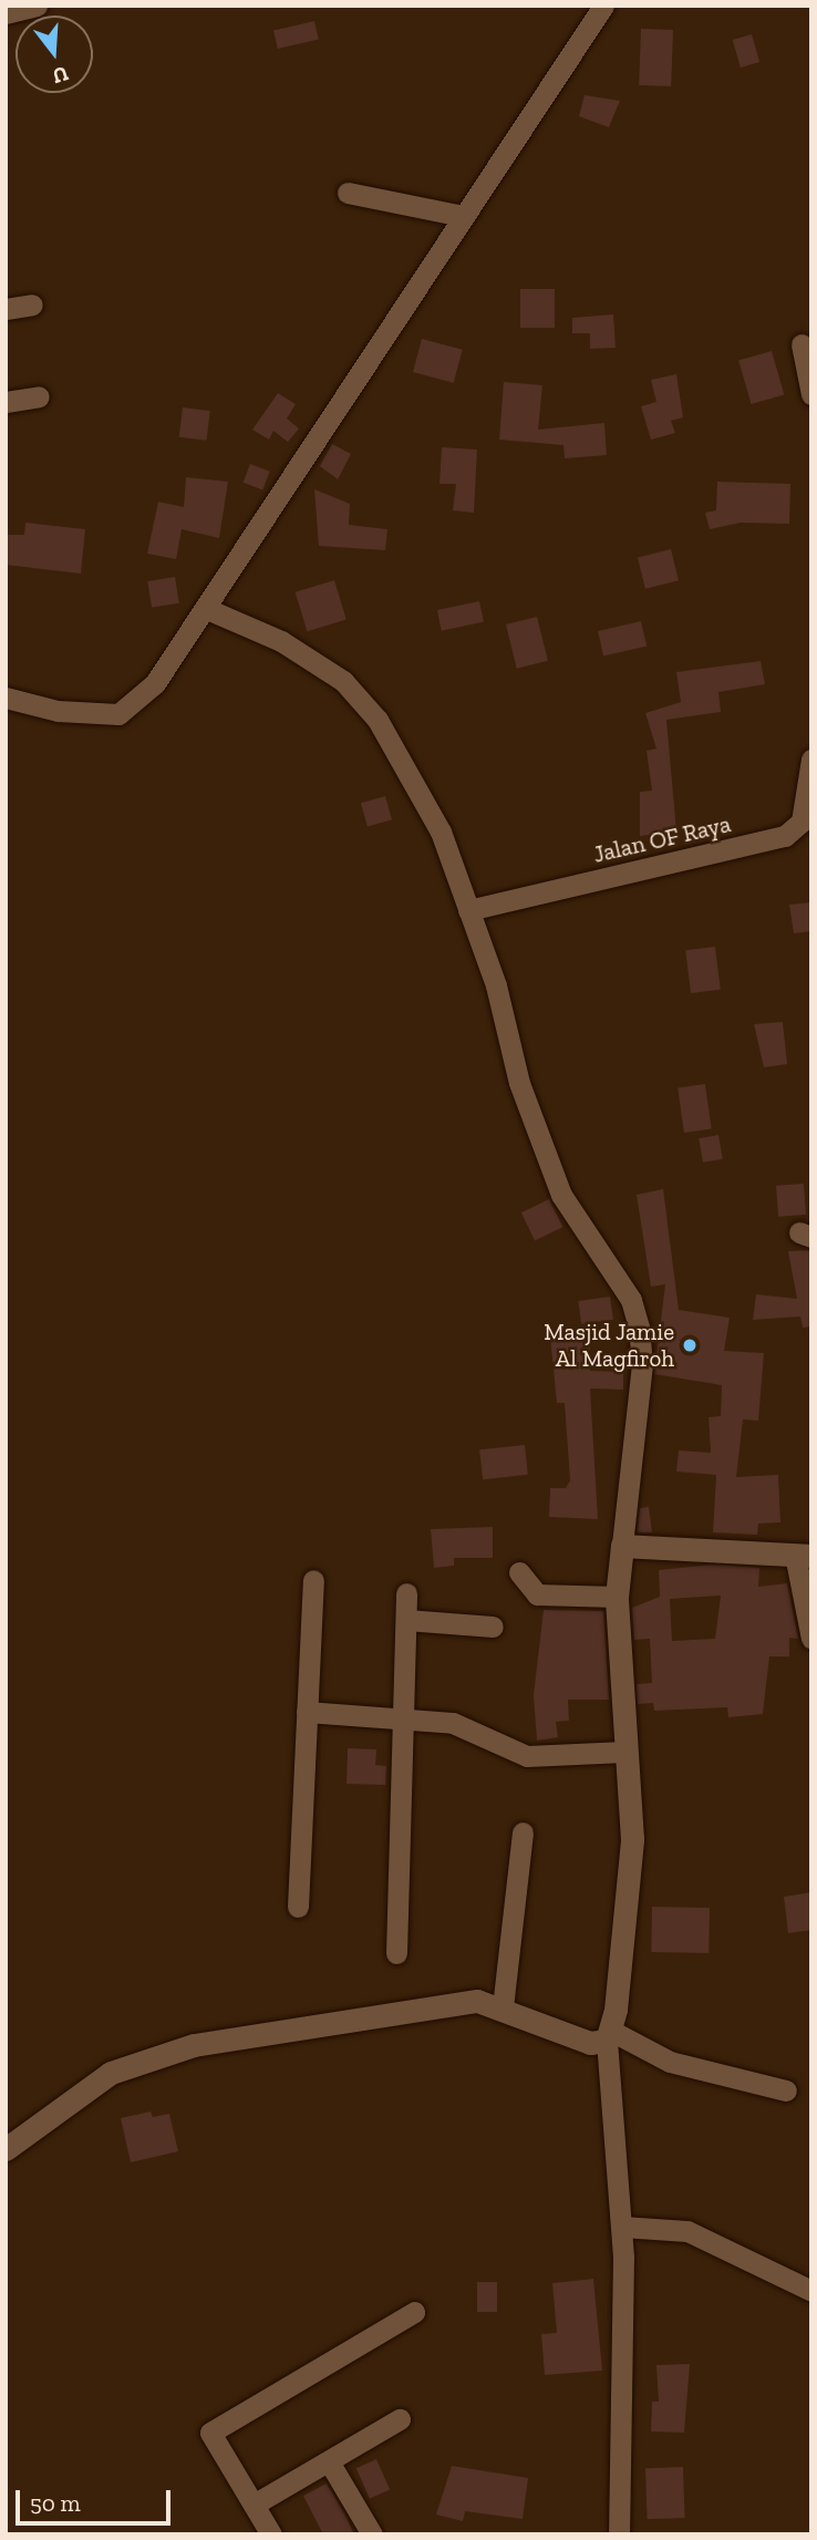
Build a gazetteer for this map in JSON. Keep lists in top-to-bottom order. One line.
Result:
{"streets":{"street":["Jalan OF Raya"]},"places":["Masjid Jamie Al Magfiroh"],"scale_bar":"50 m","north":"bottom"}
